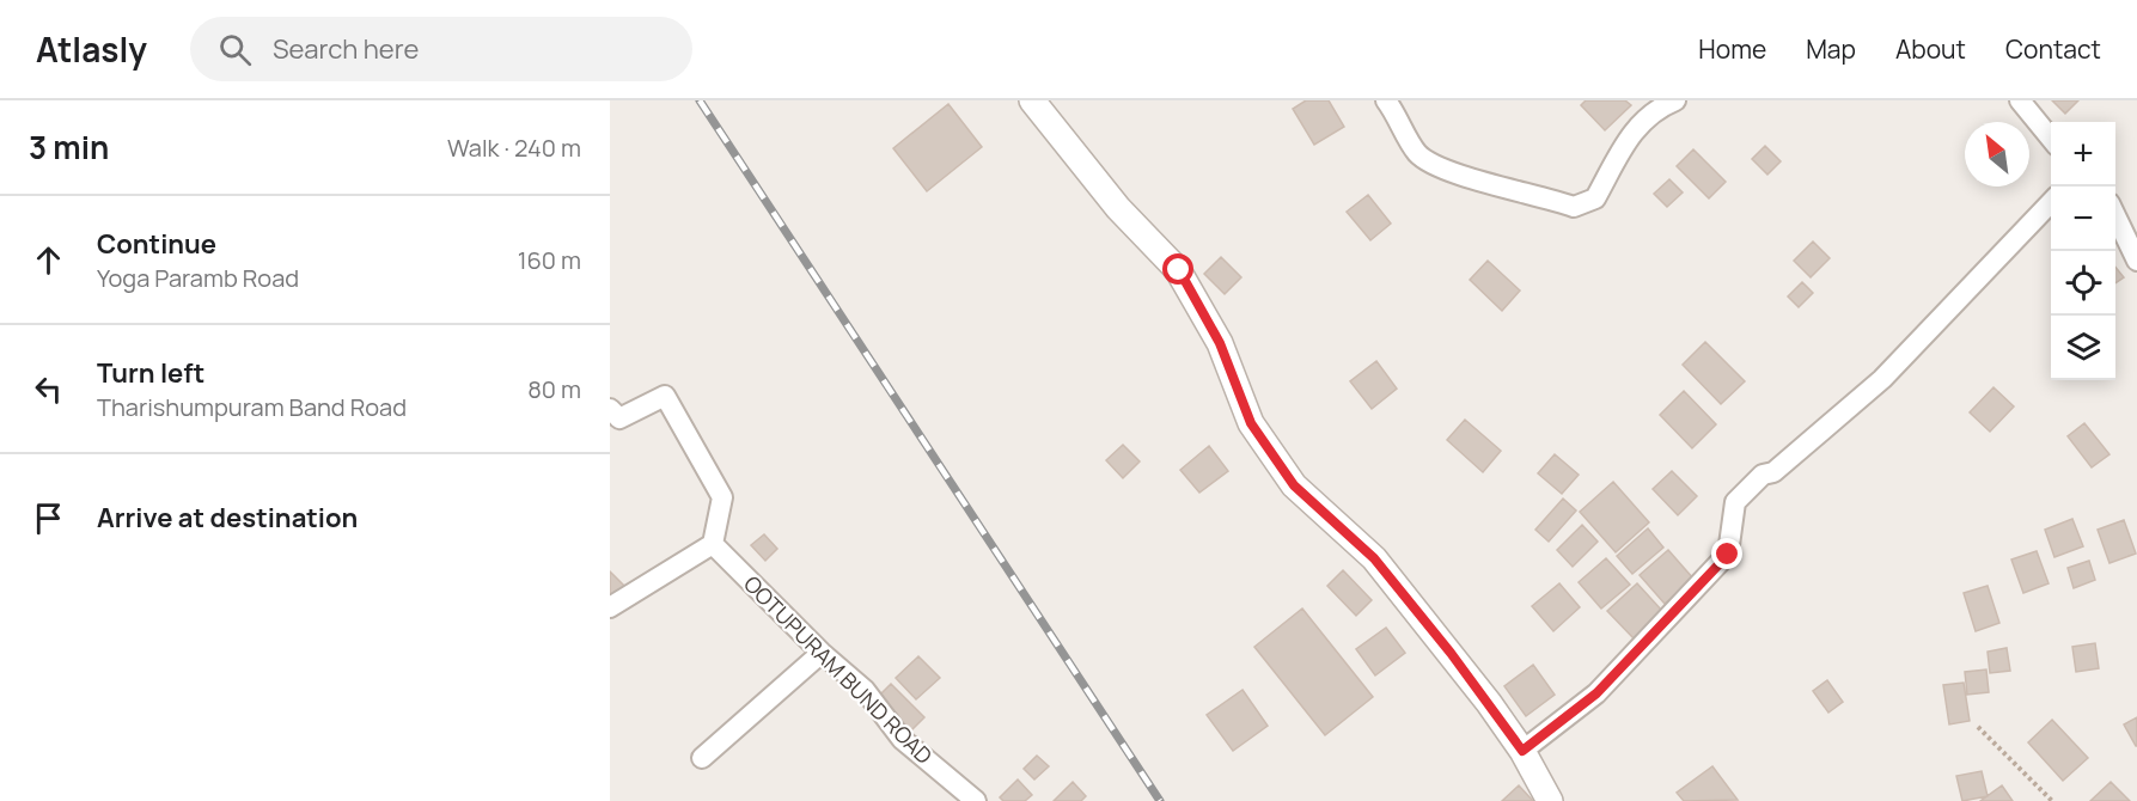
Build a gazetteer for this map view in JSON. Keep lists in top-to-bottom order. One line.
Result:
{"streets":{"street":["OOTUPURAM BUND ROAD"]},"north":"top left","page":{"header":"Atlasly","search":"Search here","nav":["Home","Map","About","Contact"],"heading":["3 min","Walk · 240 m"],"map_buttons":["+","−"],"list":[["Continue","Yoga Paramb Road","160 m"],["Turn left","Tharishumpuram Band Road","80 m"],"Arrive at destination"]}}
